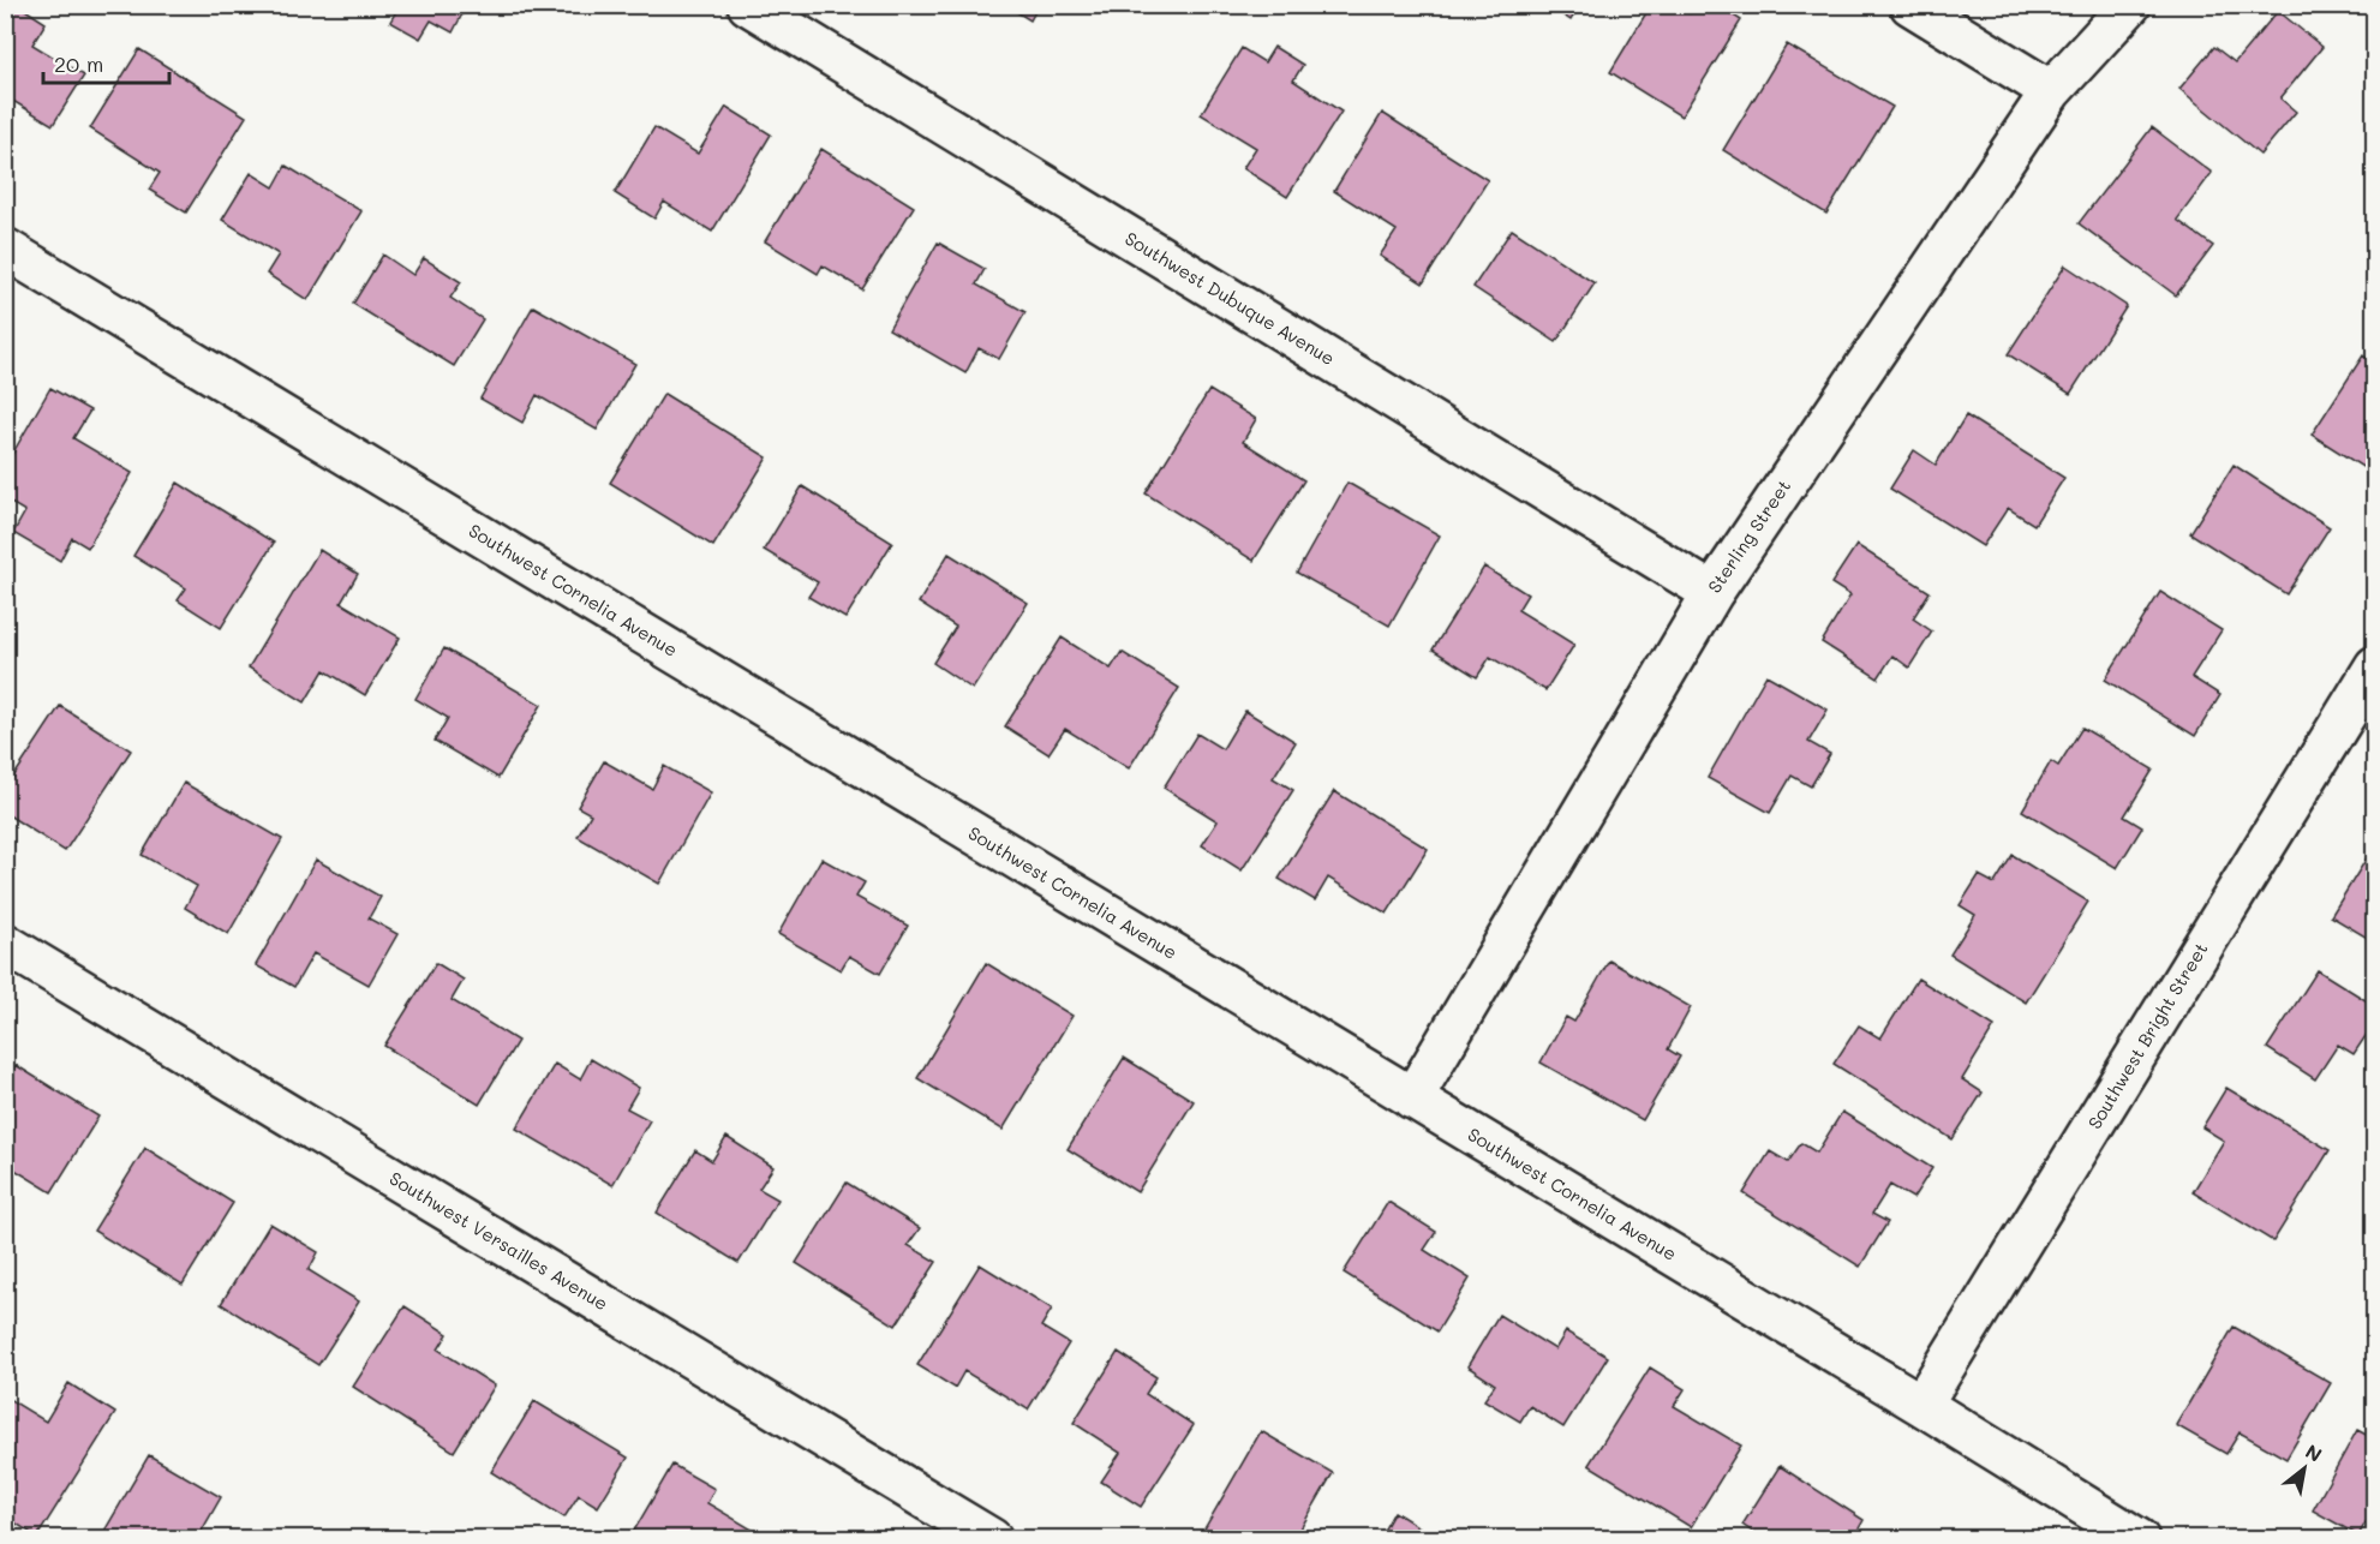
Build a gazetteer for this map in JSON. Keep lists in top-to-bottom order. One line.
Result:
{"streets":{"street":["Southwest Dubuque Avenue","Sterling Street","Southwest Cornelia Avenue","Southwest Bright Street","Southwest Versailles Avenue"]},"crossings":[["Southwest Dubuque Avenue","Sterling Street"],["Sterling Street","Southwest Cornelia Avenue"],["Southwest Cornelia Avenue","Southwest Bright Street"]],"scale_bar":"20 m","north":"top right"}
